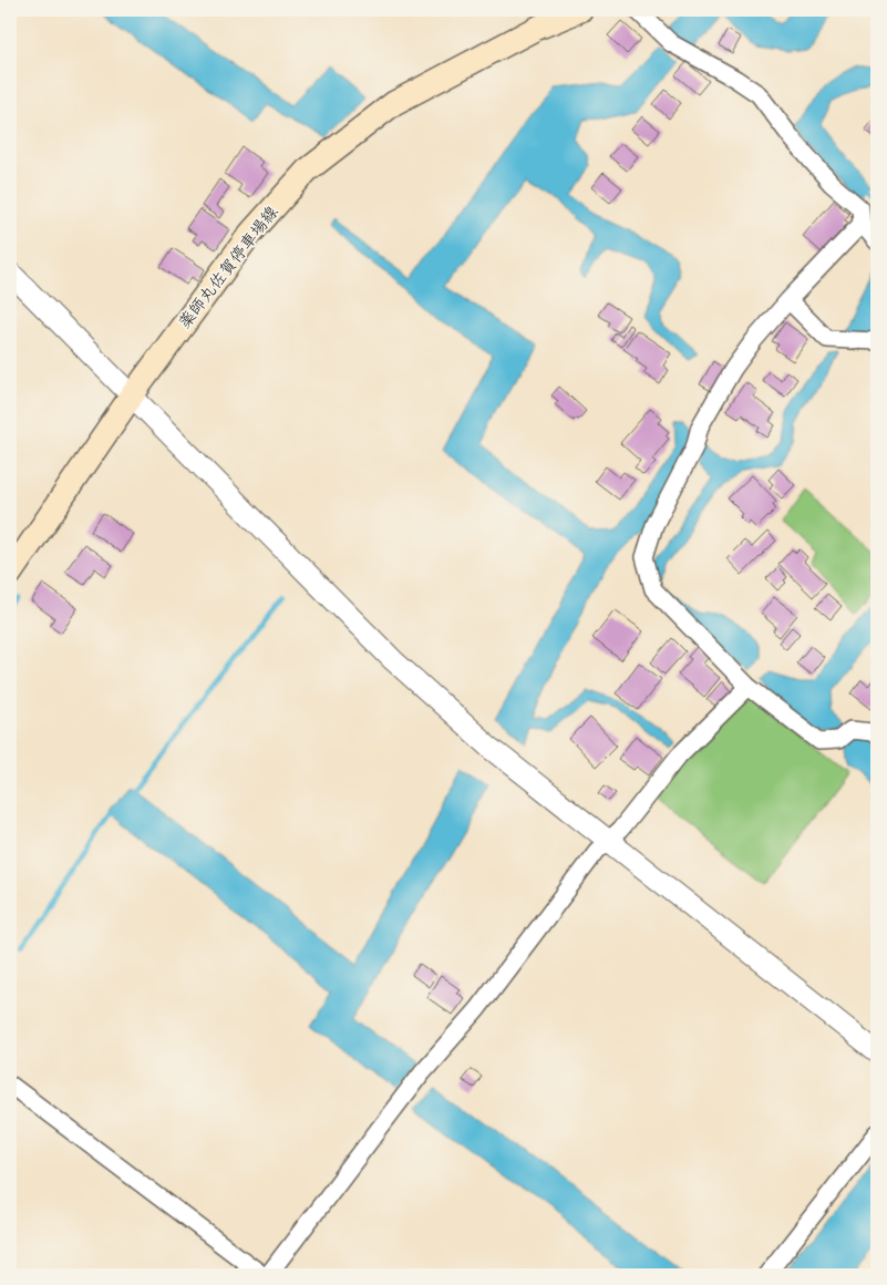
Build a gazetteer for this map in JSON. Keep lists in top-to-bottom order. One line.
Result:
{"streets":{"main road":["薬師丸佐賀停車場線"]}}
